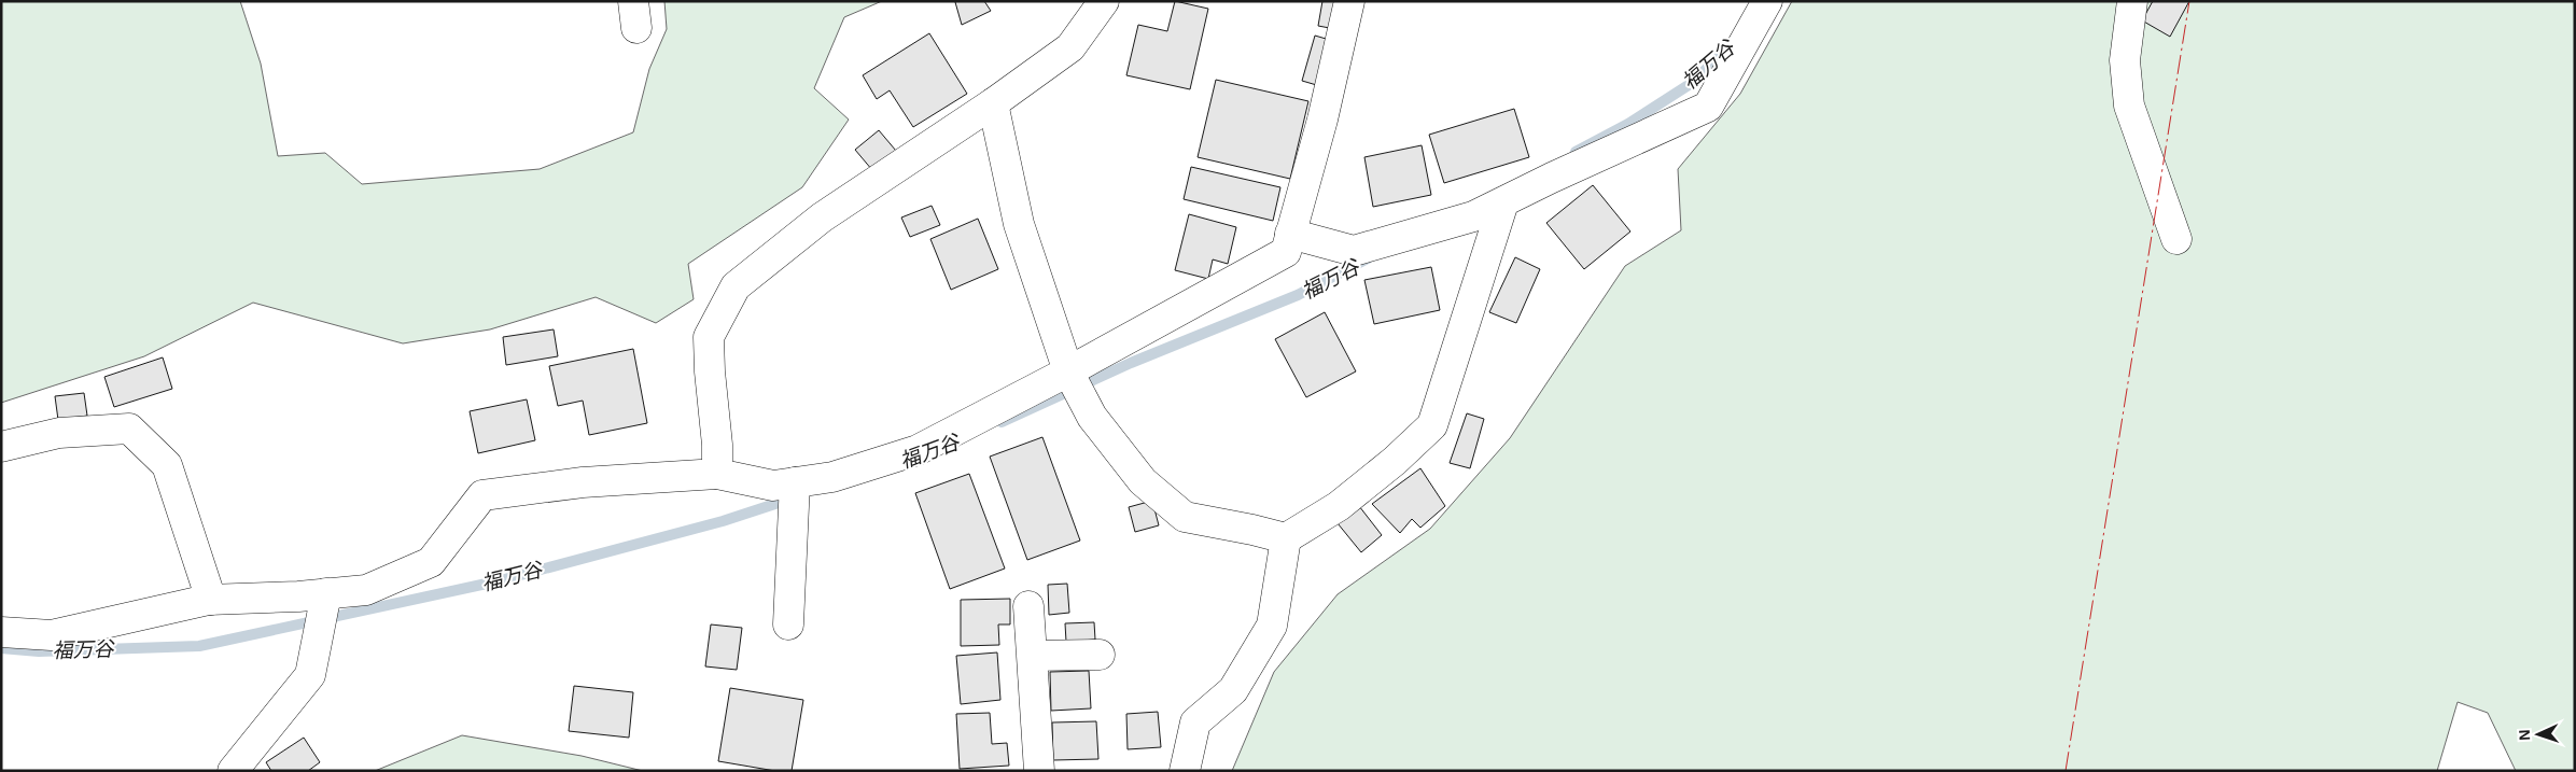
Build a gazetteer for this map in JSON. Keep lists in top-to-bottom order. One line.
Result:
{"water":["福万谷"],"north":"left"}
